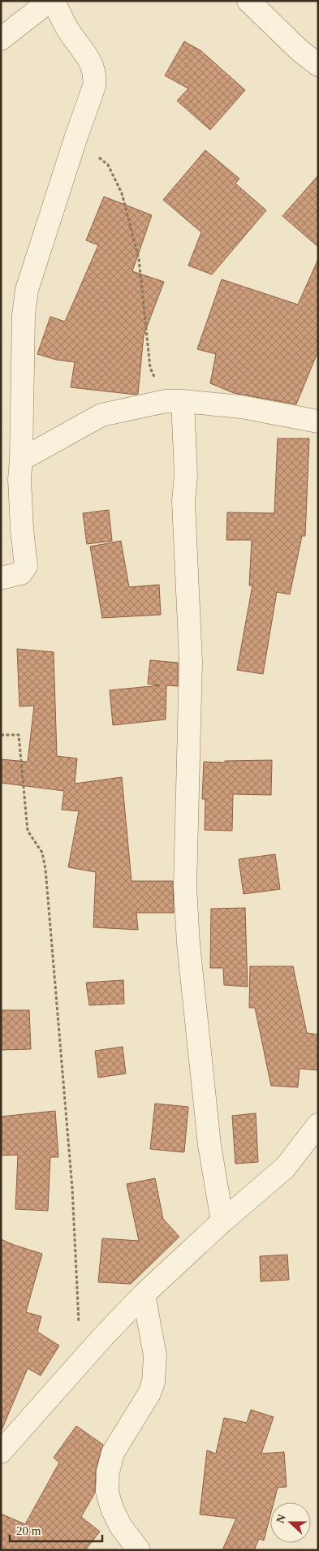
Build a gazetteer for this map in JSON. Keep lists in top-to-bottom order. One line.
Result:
{"scale_bar":"20 m","north":"left"}
